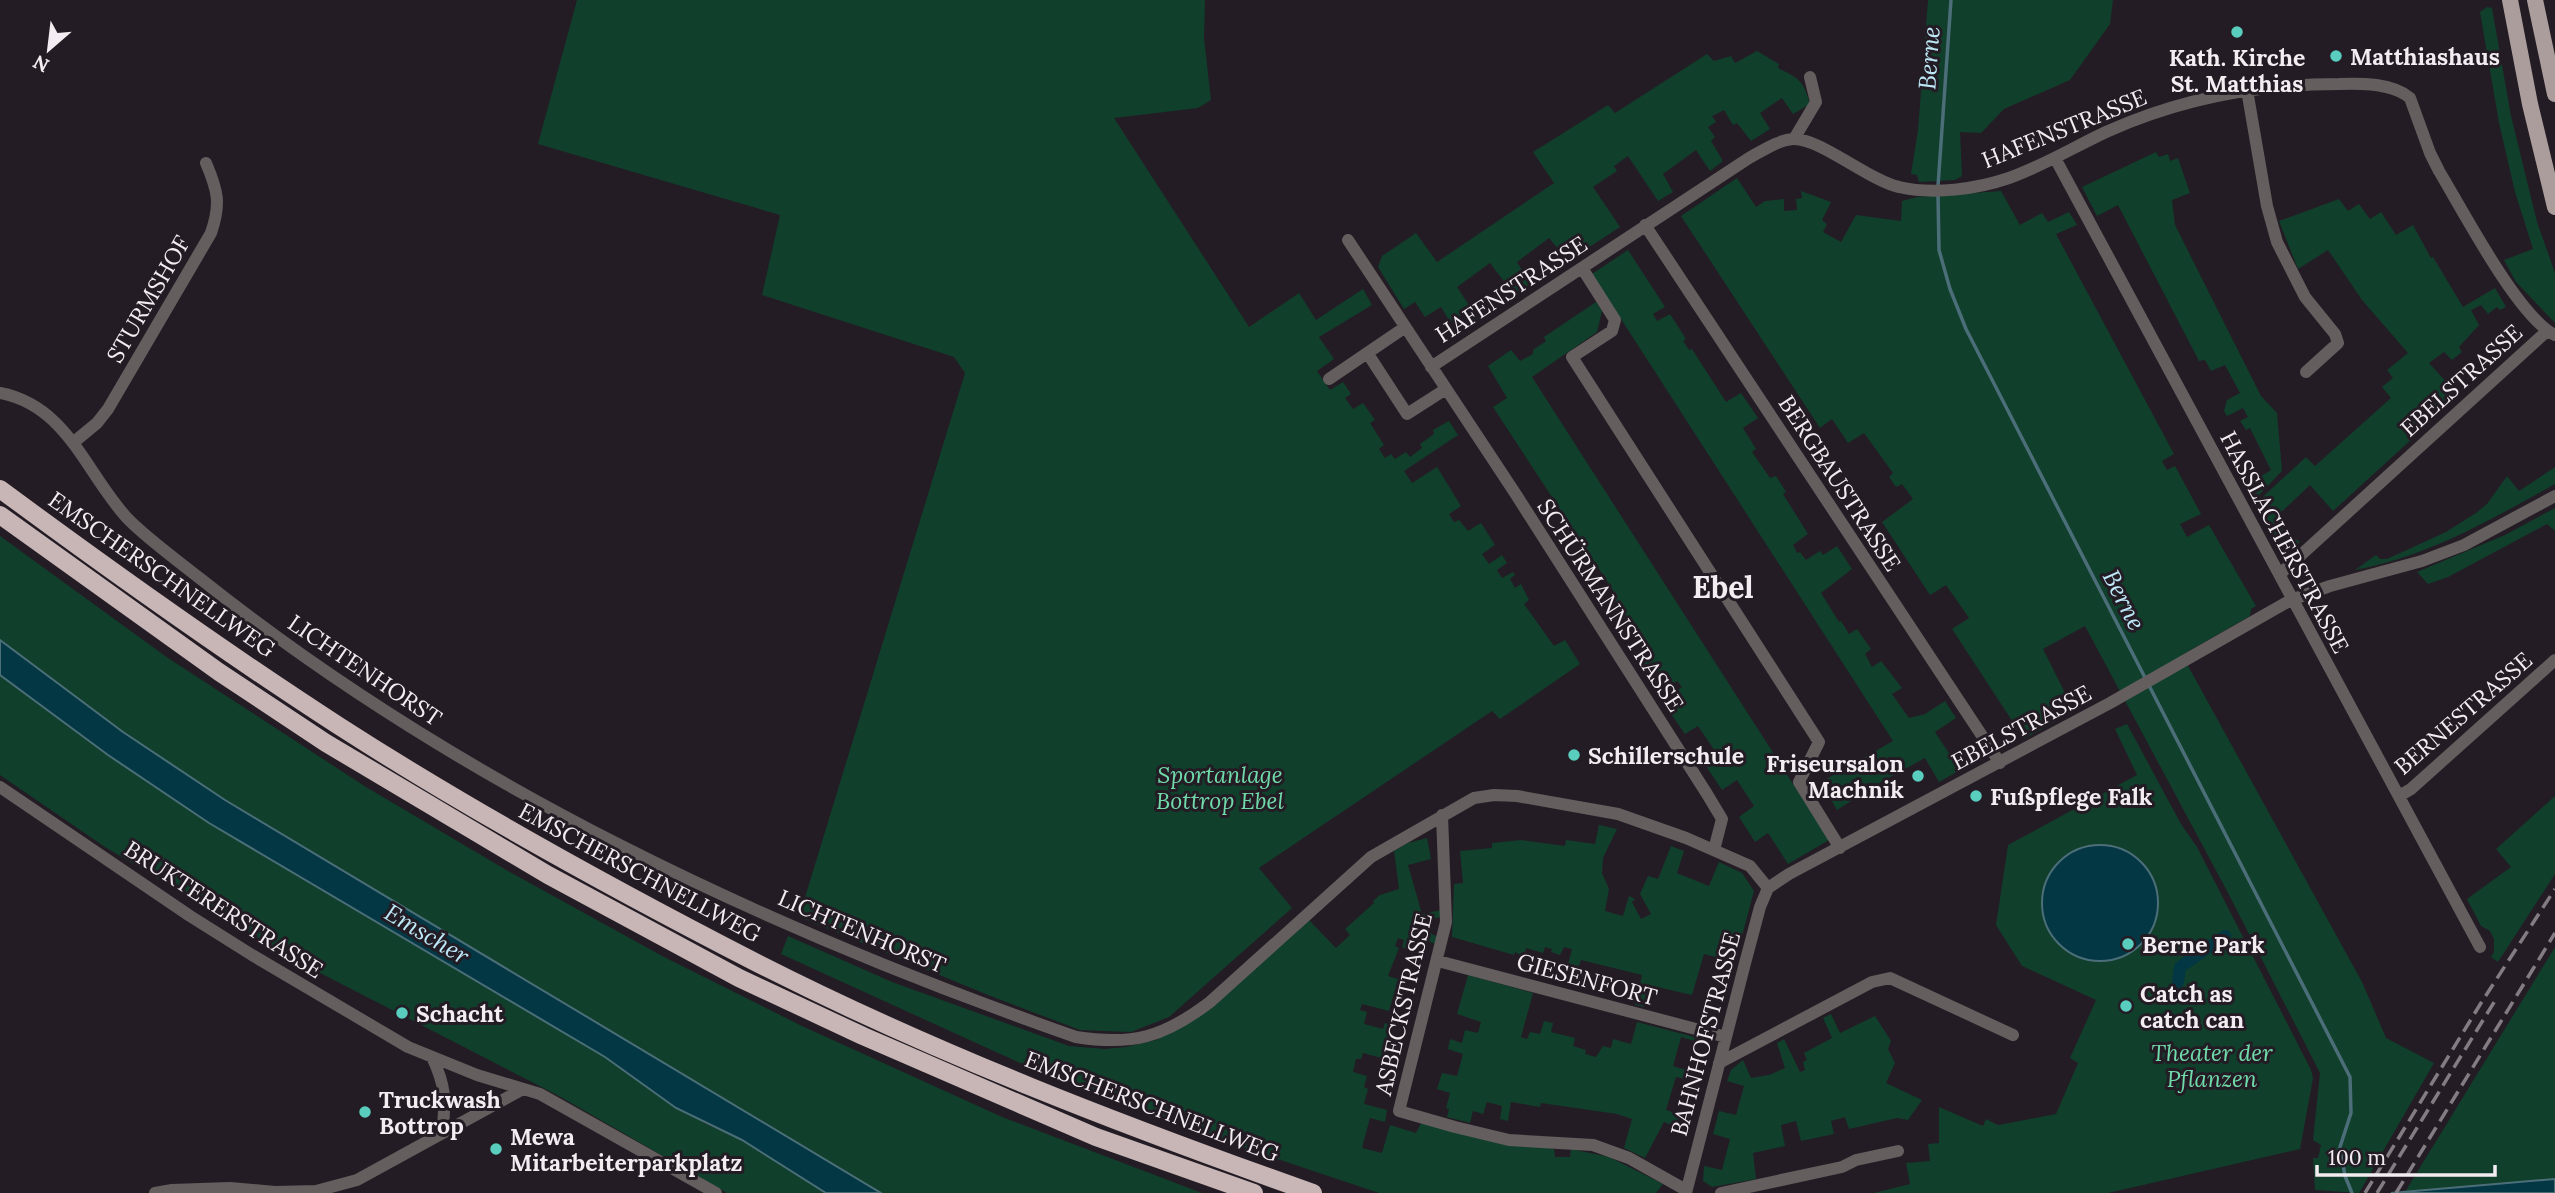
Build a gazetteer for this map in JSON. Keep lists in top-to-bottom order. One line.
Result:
{"streets":{"highway":["EMSCHERSCHNELLWEG"],"street":["HAFENSTRASSE","STURMSHOF","EBELSTRASSE","BERGBAUSTRASSE","HASSLACHERSTRASSE","SCHÜRMANNSTRASSE","LICHTENHORST","BERNESTRASSE","BRUKTERERSTRASSE","GIESENFORT","ASBECKSTRASSE","BAHNHOFSTRASSE"]},"crossings":[["HAFENSTRASSE","EBELSTRASSE"],["HAFENSTRASSE","BERGBAUSTRASSE"],["HAFENSTRASSE","HASSLACHERSTRASSE"],["HAFENSTRASSE","SCHÜRMANNSTRASSE"],["STURMSHOF","LICHTENHORST"],["EBELSTRASSE","BERGBAUSTRASSE"],["EBELSTRASSE","HASSLACHERSTRASSE"],["EBELSTRASSE","LICHTENHORST"],["EBELSTRASSE","BAHNHOFSTRASSE"],["HASSLACHERSTRASSE","BERNESTRASSE"],["SCHÜRMANNSTRASSE","LICHTENHORST"],["LICHTENHORST","ASBECKSTRASSE"],["LICHTENHORST","BAHNHOFSTRASSE"],["GIESENFORT","ASBECKSTRASSE"],["GIESENFORT","BAHNHOFSTRASSE"],["ASBECKSTRASSE","BAHNHOFSTRASSE"]],"districts":["Ebel"],"water":["Berne","Emscher"],"parks":["Sportanlage Bottrop Ebel","Theater der Pflanzen"],"places":["Kath. Kirche St. Matthias","Matthiashaus","Schillerschule","Friseursalon Machnik","Fußpflege Falk","Berne Park","Catch as catch can","Schacht","Truckwash Bottrop","Mewa Mitarbeiterparkplatz"],"scale_bar":"100 m","north":"bottom left"}
